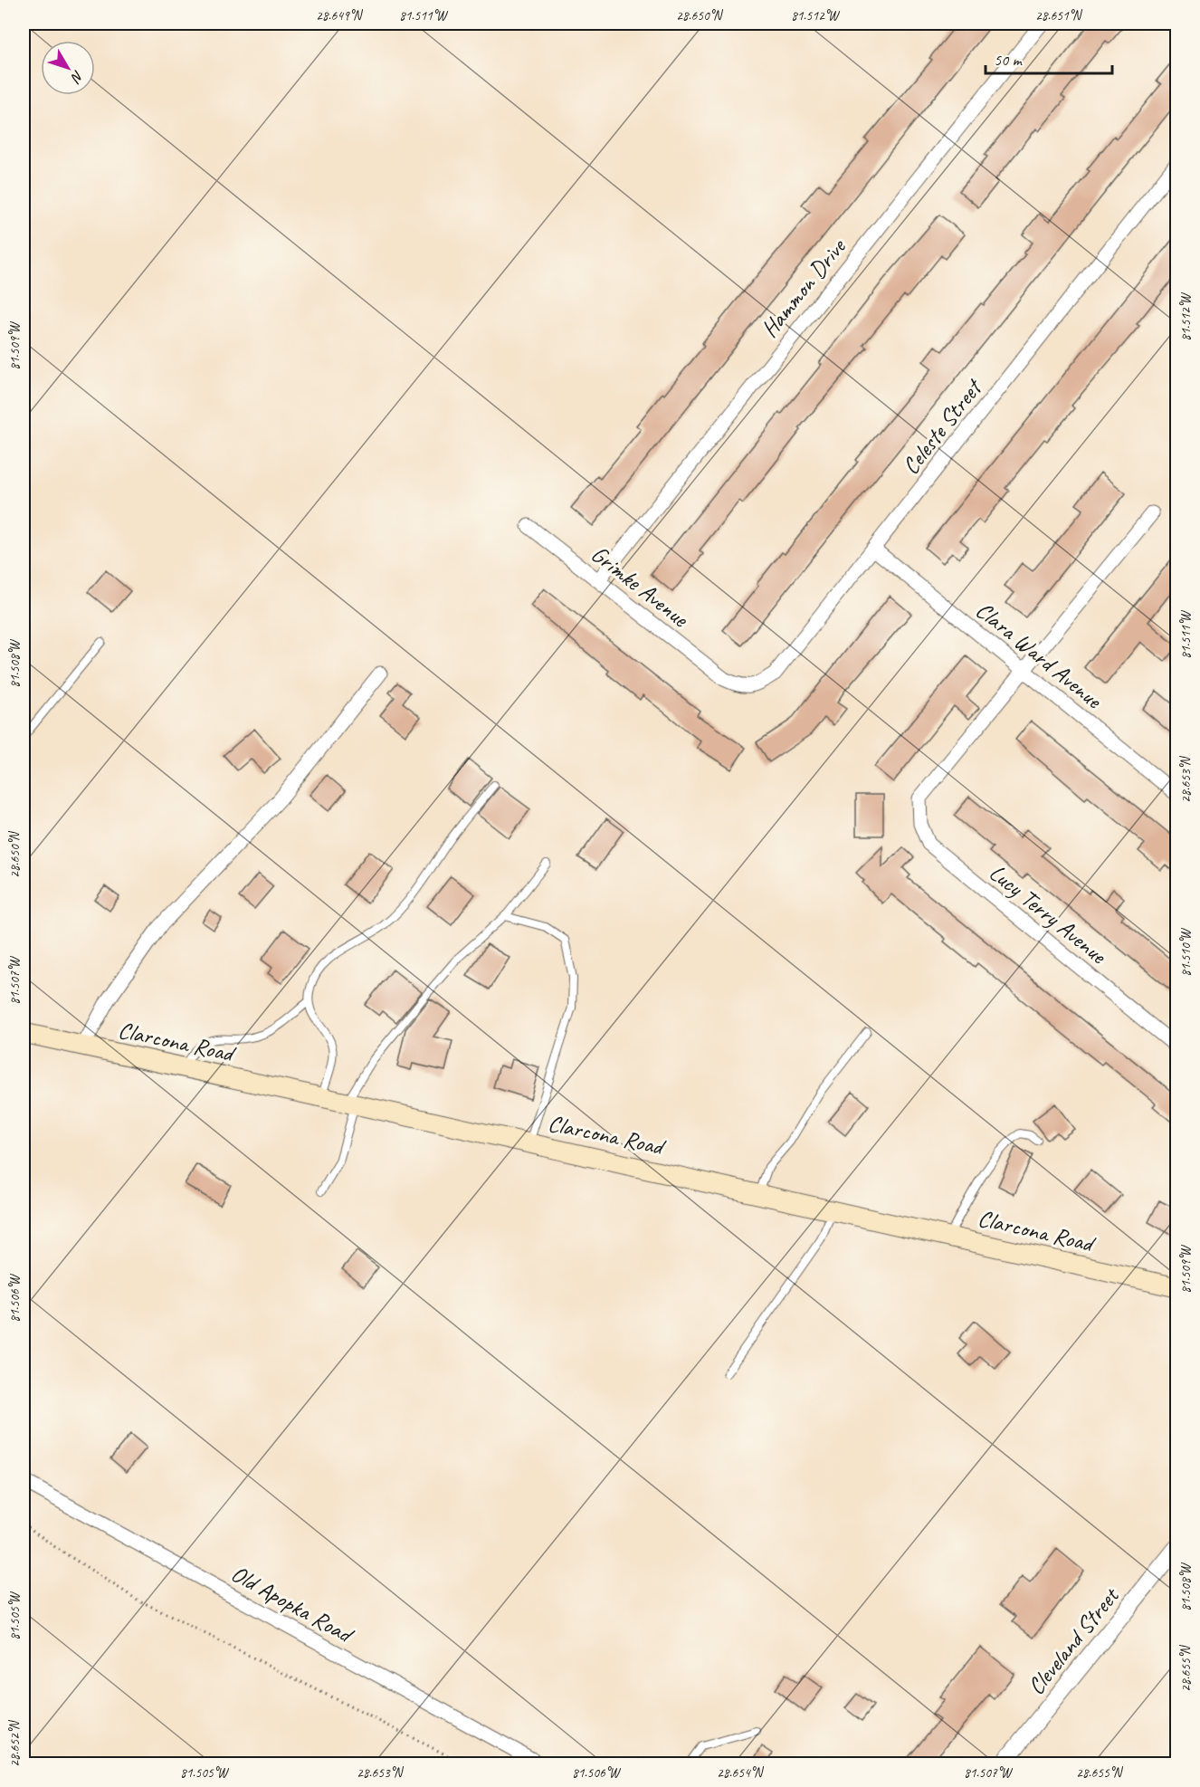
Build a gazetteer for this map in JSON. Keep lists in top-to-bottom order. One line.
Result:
{"streets":{"main road":["Clarcona Road"],"street":["Hammon Drive","Celeste Street","Grimke Avenue","Clara Ward Avenue","Lucy Terry Avenue","Old Apopka Road","Cleveland Street"]},"crossings":[["Hammon Drive","Grimke Avenue"],["Celeste Street","Grimke Avenue"],["Celeste Street","Clara Ward Avenue"],["Clara Ward Avenue","Lucy Terry Avenue"]],"scale_bar":"50 m","north":"bottom right","coordinates":["28.649°N","81.511°W","28.650°N","81.512°W","28.651°N","81.509°W","81.508°W","28.653°N","81.510°W","81.507°W","81.506°W","81.505°W","28.655°N","28.652°N","28.654°N"]}
